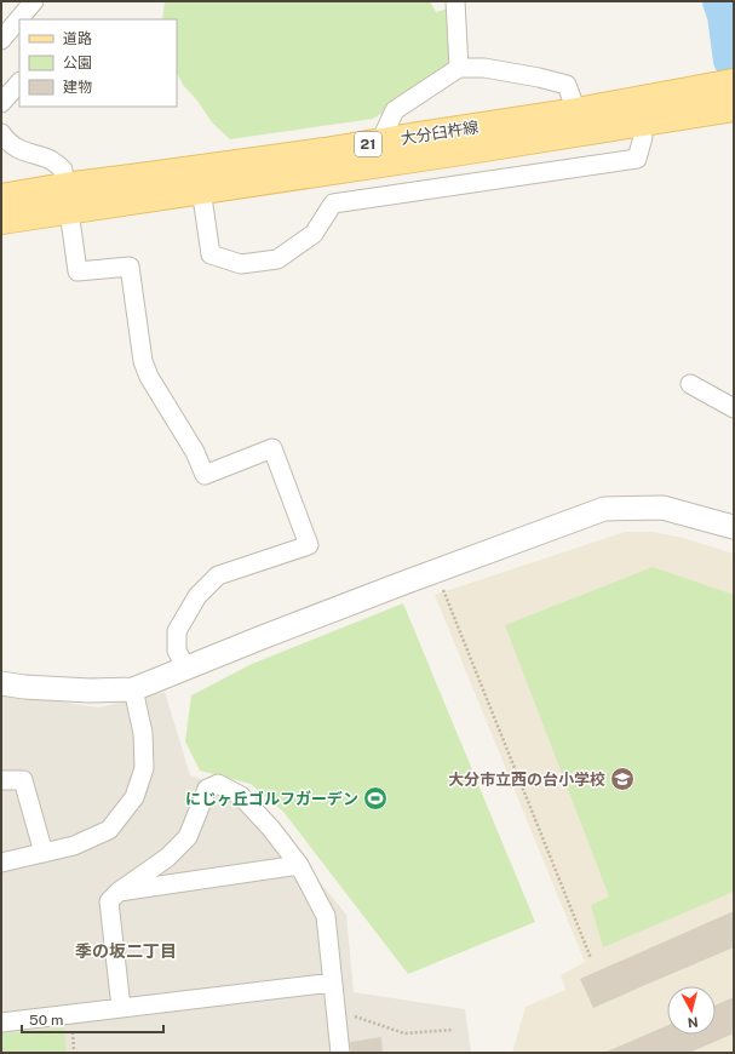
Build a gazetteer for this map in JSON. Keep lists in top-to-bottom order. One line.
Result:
{"streets":{"main road":["大分臼杵線","21"]},"districts":["季の坂二丁目"],"places":{"school or university":["大分市立西の台小学校"],"sports":["にじヶ丘ゴルフガーデン"]},"legend":["道路","公園","建物"],"scale_bar":"50 m","north":"bottom"}
